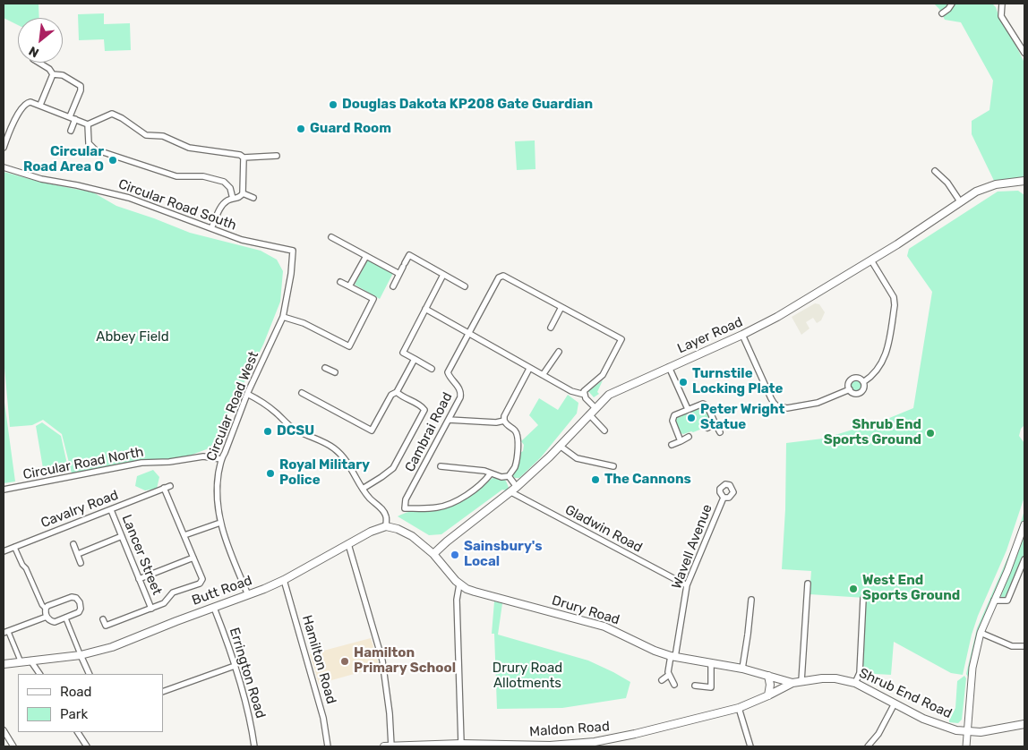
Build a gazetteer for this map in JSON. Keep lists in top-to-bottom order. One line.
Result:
{"streets":{"main road":["Layer Road","Butt Road","Drury Road","Shrub End Road","Maldon Road"],"street":["Circular Road South","Circular Road West","Cambrai Road","Circular Road North","Cavalry Road","Gladwin Road","Wavell Avenue","Lancer Street","Hamilton Road","Errington Road"]},"crossings":[["Circular Road South","Circular Road West"],["Layer Road","Gladwin Road"],["Layer Road","Drury Road"],["Circular Road West","Circular Road North"],["Circular Road West","Butt Road"],["Cavalry Road","Lancer Street"],["Gladwin Road","Wavell Avenue"],["Wavell Avenue","Drury Road"],["Butt Road","Hamilton Road"],["Butt Road","Errington Road"],["Drury Road","Shrub End Road"],["Shrub End Road","Maldon Road"]],"parks":["Abbey Field","Drury Road Allotments"],"places":["Douglas Dakota KP208 Gate Guardian","Guard Room","Circular Road Area O","Turnstile Locking Plate","Peter Wright Statue","DCSU","Shrub End Sports Ground","Royal Military Police","The Cannons","Sainsbury's Local","West End Sports Ground","Hamilton Primary School"],"legend":["Road","Park"],"north":"bottom left"}
